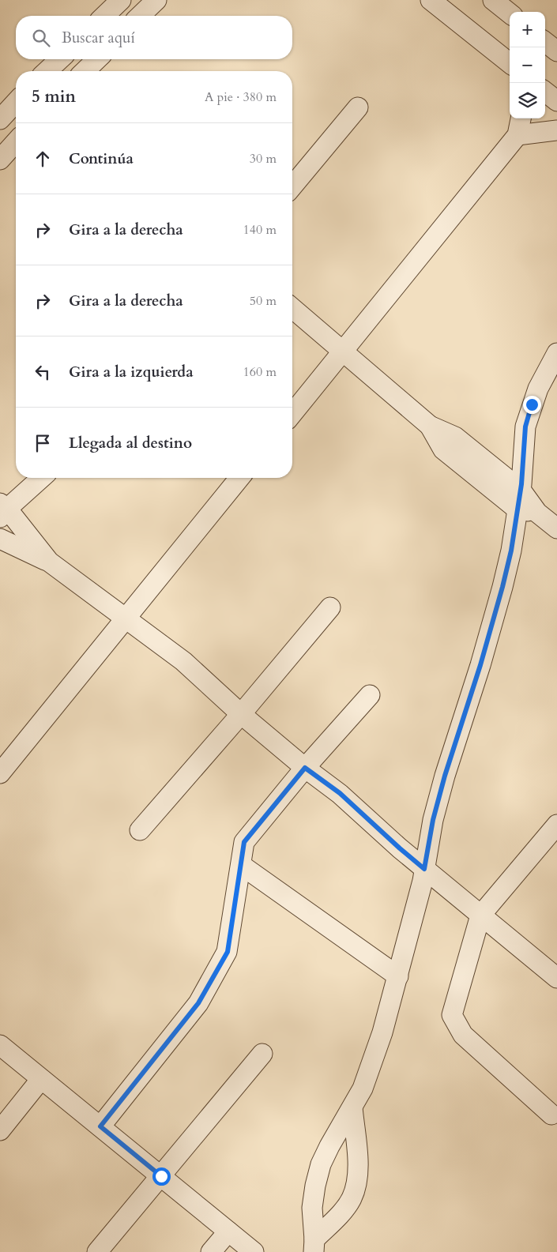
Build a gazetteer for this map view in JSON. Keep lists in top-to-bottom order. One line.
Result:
{"page":{"map_buttons":["+","−"],"search":"Buscar aquí","heading":["5 min","A pie · 380 m"],"list":[["Continúa","30 m"],["Gira a la derecha","140 m"],["Gira a la derecha","50 m"],["Gira a la izquierda","160 m"],"Llegada al destino"]}}
